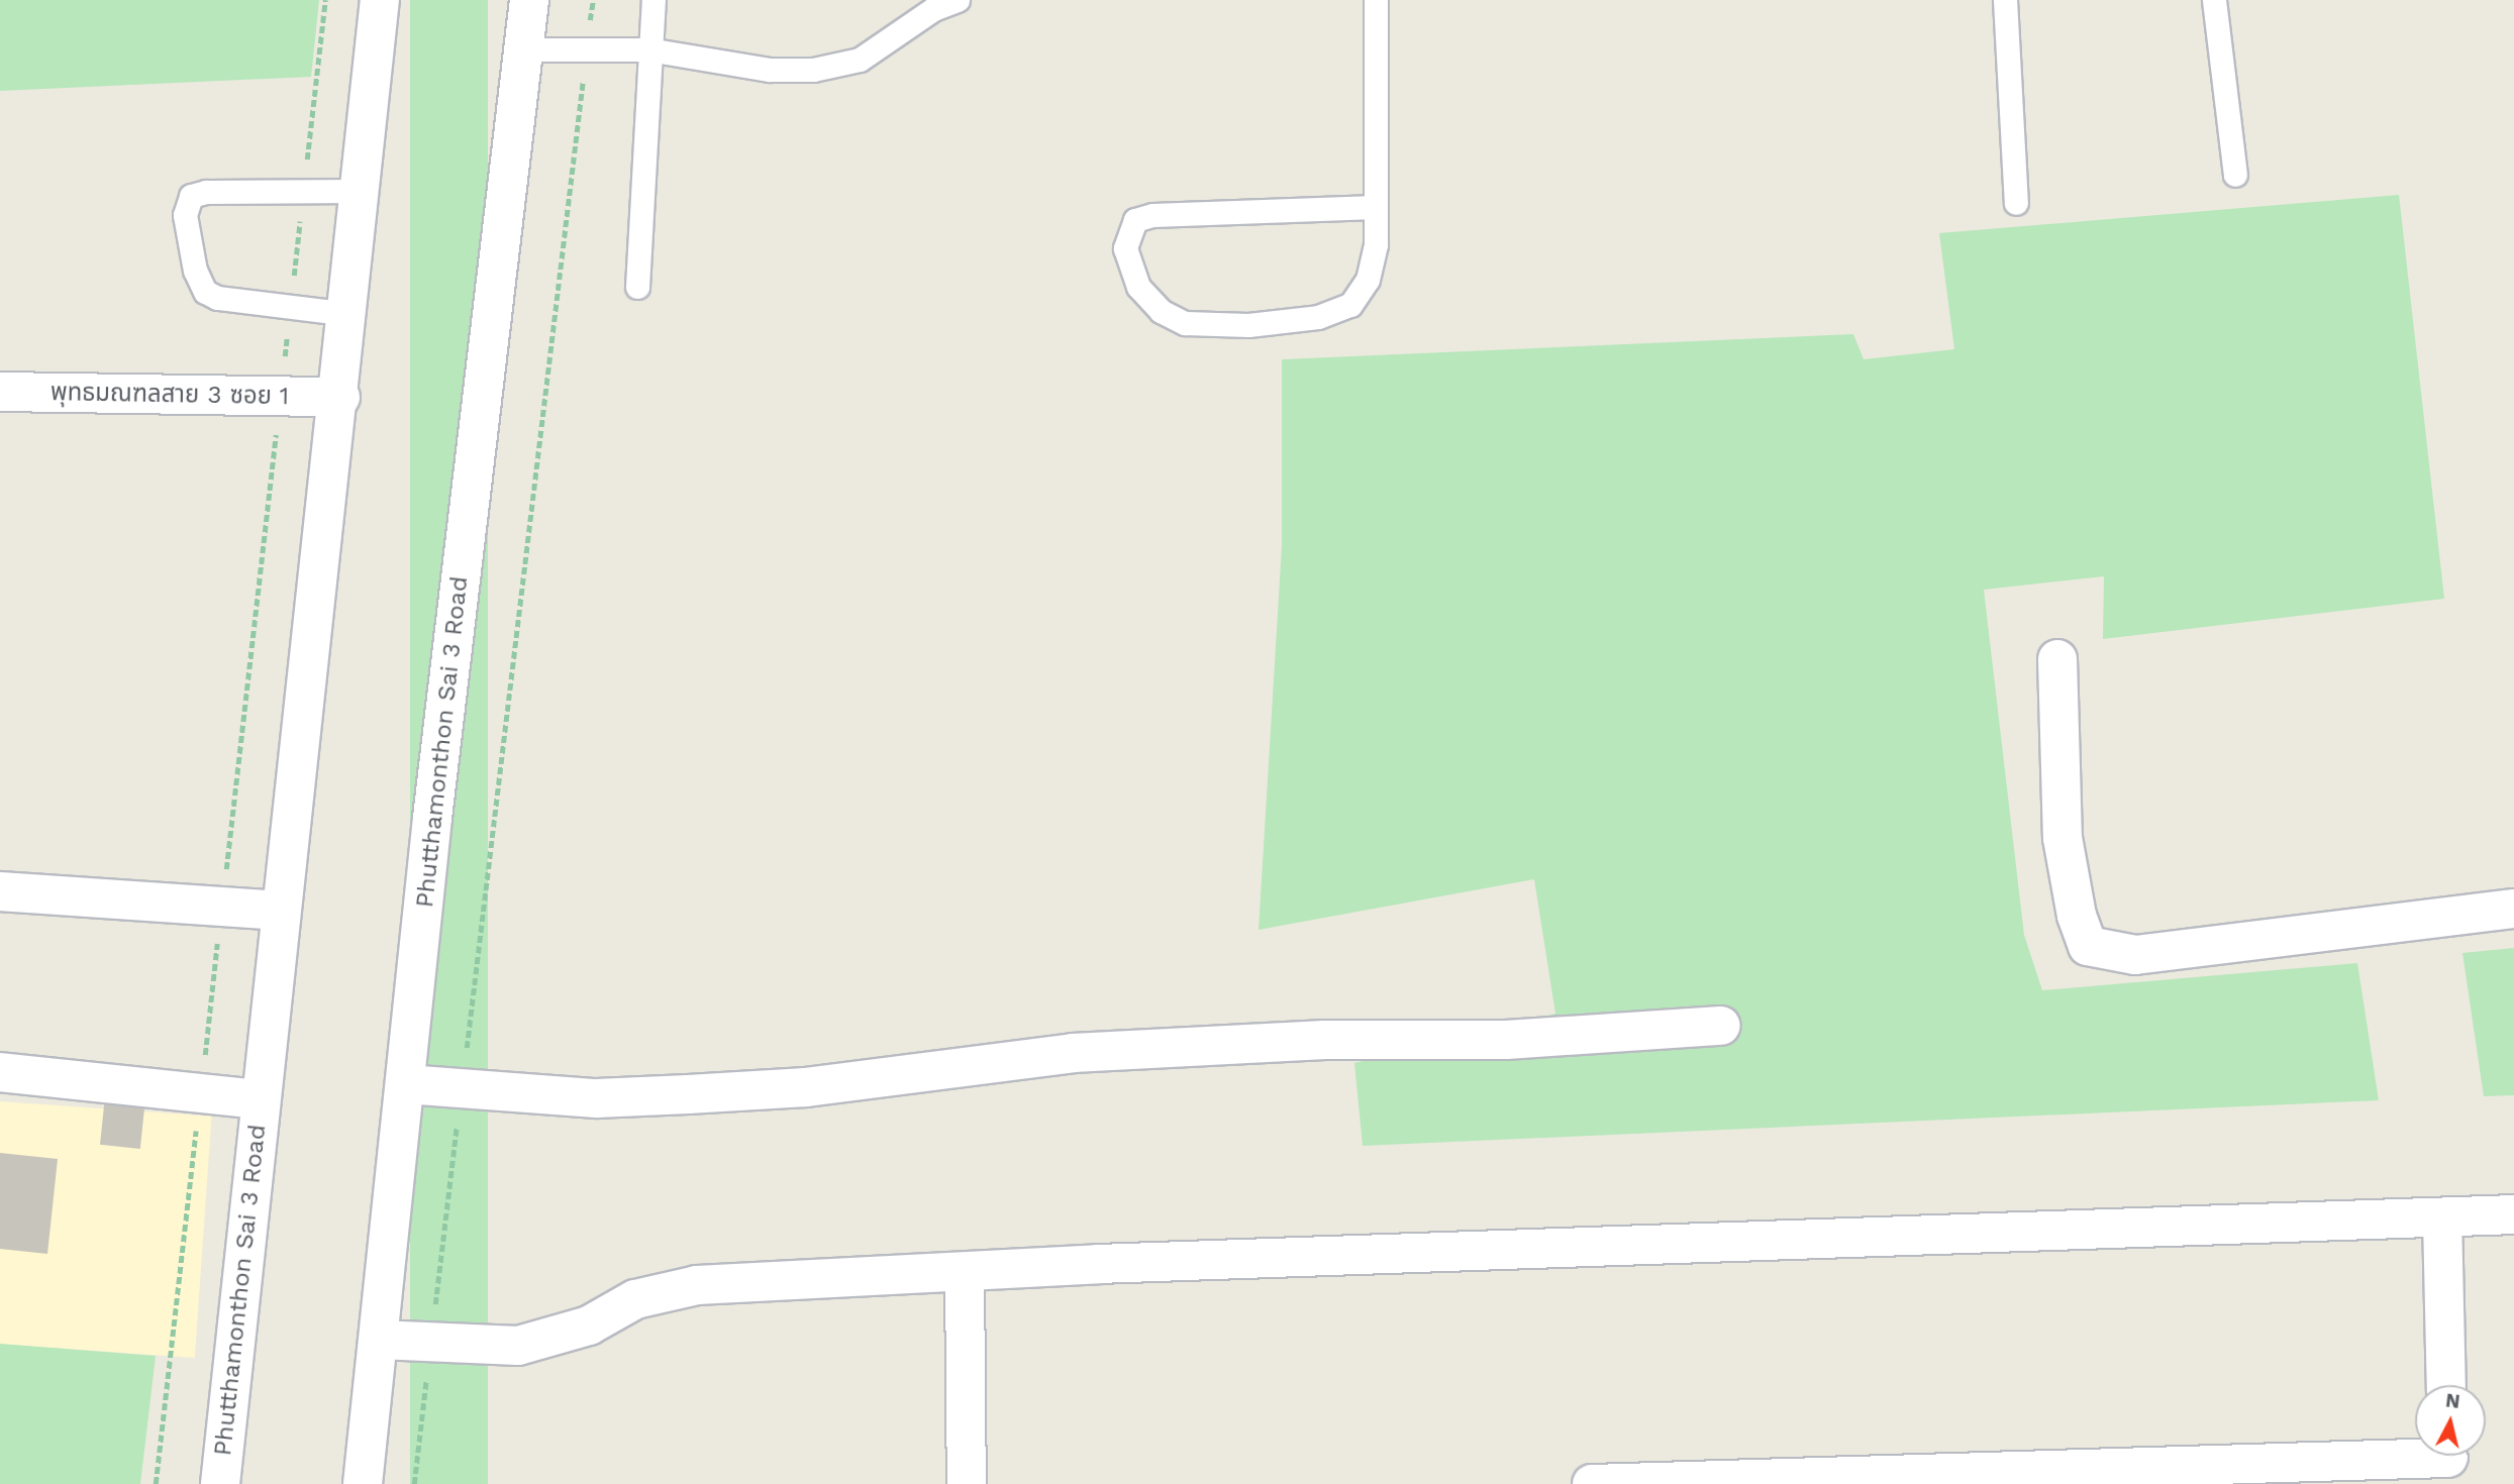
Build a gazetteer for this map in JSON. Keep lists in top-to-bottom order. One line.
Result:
{"streets":{"street":["พุทธมณฑลสาย 3 ซอย 1","Phutthamonthon Sai 3 Road"]},"crossings":[["พุทธมณฑลสาย 3 ซอย 1","Phutthamonthon Sai 3 Road"]],"north":"top"}
